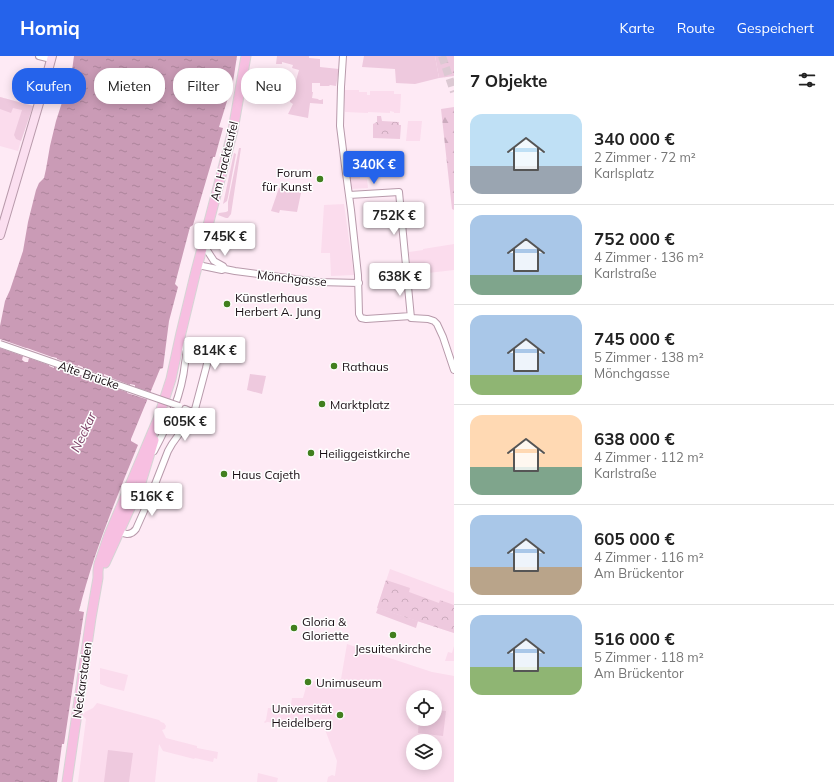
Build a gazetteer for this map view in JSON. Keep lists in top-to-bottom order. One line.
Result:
{"streets":{"main road":["Am Hackteufel","Neckarstaden"],"street":["Mönchgasse","Alte Brücke"]},"crossings":[["Am Hackteufel","Mönchgasse"],["Am Hackteufel","Neckarstaden"]],"water":["Neckar"],"places":["Forum für Kunst","Künstlerhaus Herbert A. Jung","Rathaus","Marktplatz","Heiliggeistkirche","Haus Cajeth","Gloria & Gloriette","Jesuitenkirche","Unimuseum","Universität Heidelberg"],"page":{"header":"Homiq","nav":["Karte","Route","Gespeichert"],"heading":"7 Objekte","chip":["Kaufen","Mieten","Filter","Neu"],"list":[{"name":"340 000 €","note":"2 Zimmer · 72 m² · Karlsplatz"},{"name":"752 000 €","note":"4 Zimmer · 136 m² · Karlstraße"},{"name":"745 000 €","note":"5 Zimmer · 138 m² · Mönchgasse"},{"name":"638 000 €","note":"4 Zimmer · 112 m² · Karlstraße"},{"name":"605 000 €","note":"4 Zimmer · 116 m² · Am Brückentor"},{"name":"516 000 €","note":"5 Zimmer · 118 m² · Am Brückentor"}],"price":["340K €","752K €","745K €","638K €","814K €","605K €","516K €"]}}
